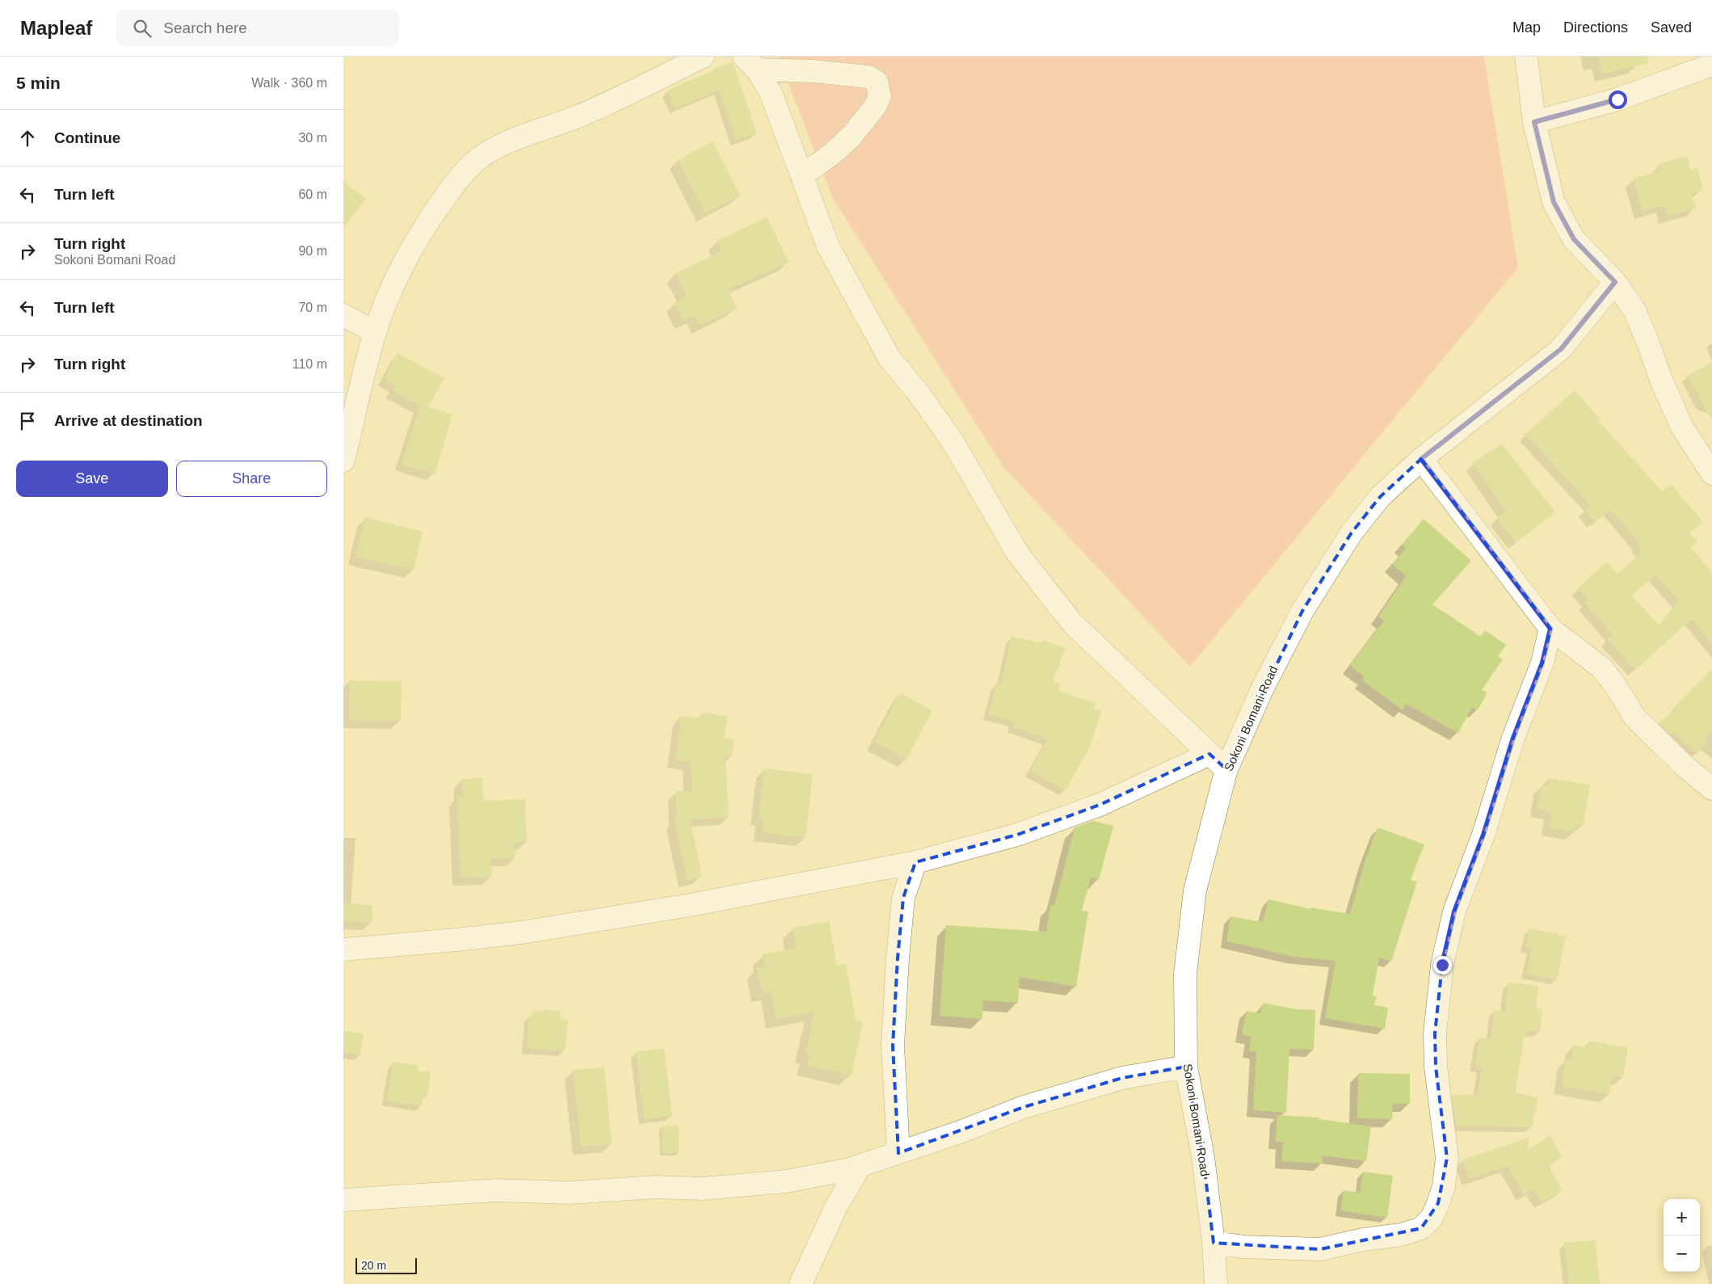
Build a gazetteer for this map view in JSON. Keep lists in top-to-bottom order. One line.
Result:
{"streets":{"street":["Sokoni Bomani Road"]},"scale_bar":"20 m","page":{"header":"Mapleaf","search":"Search here","nav":["Map","Directions","Saved"],"heading":["5 min","Walk · 360 m"],"list":[["Continue","30 m"],["Turn left","60 m"],["Turn right","Sokoni Bomani Road","90 m"],["Turn left","70 m"],["Turn right","110 m"],"Arrive at destination"],"buttons":["Save","Share"],"map_buttons":["+","−"],"scale":"20 m"}}
